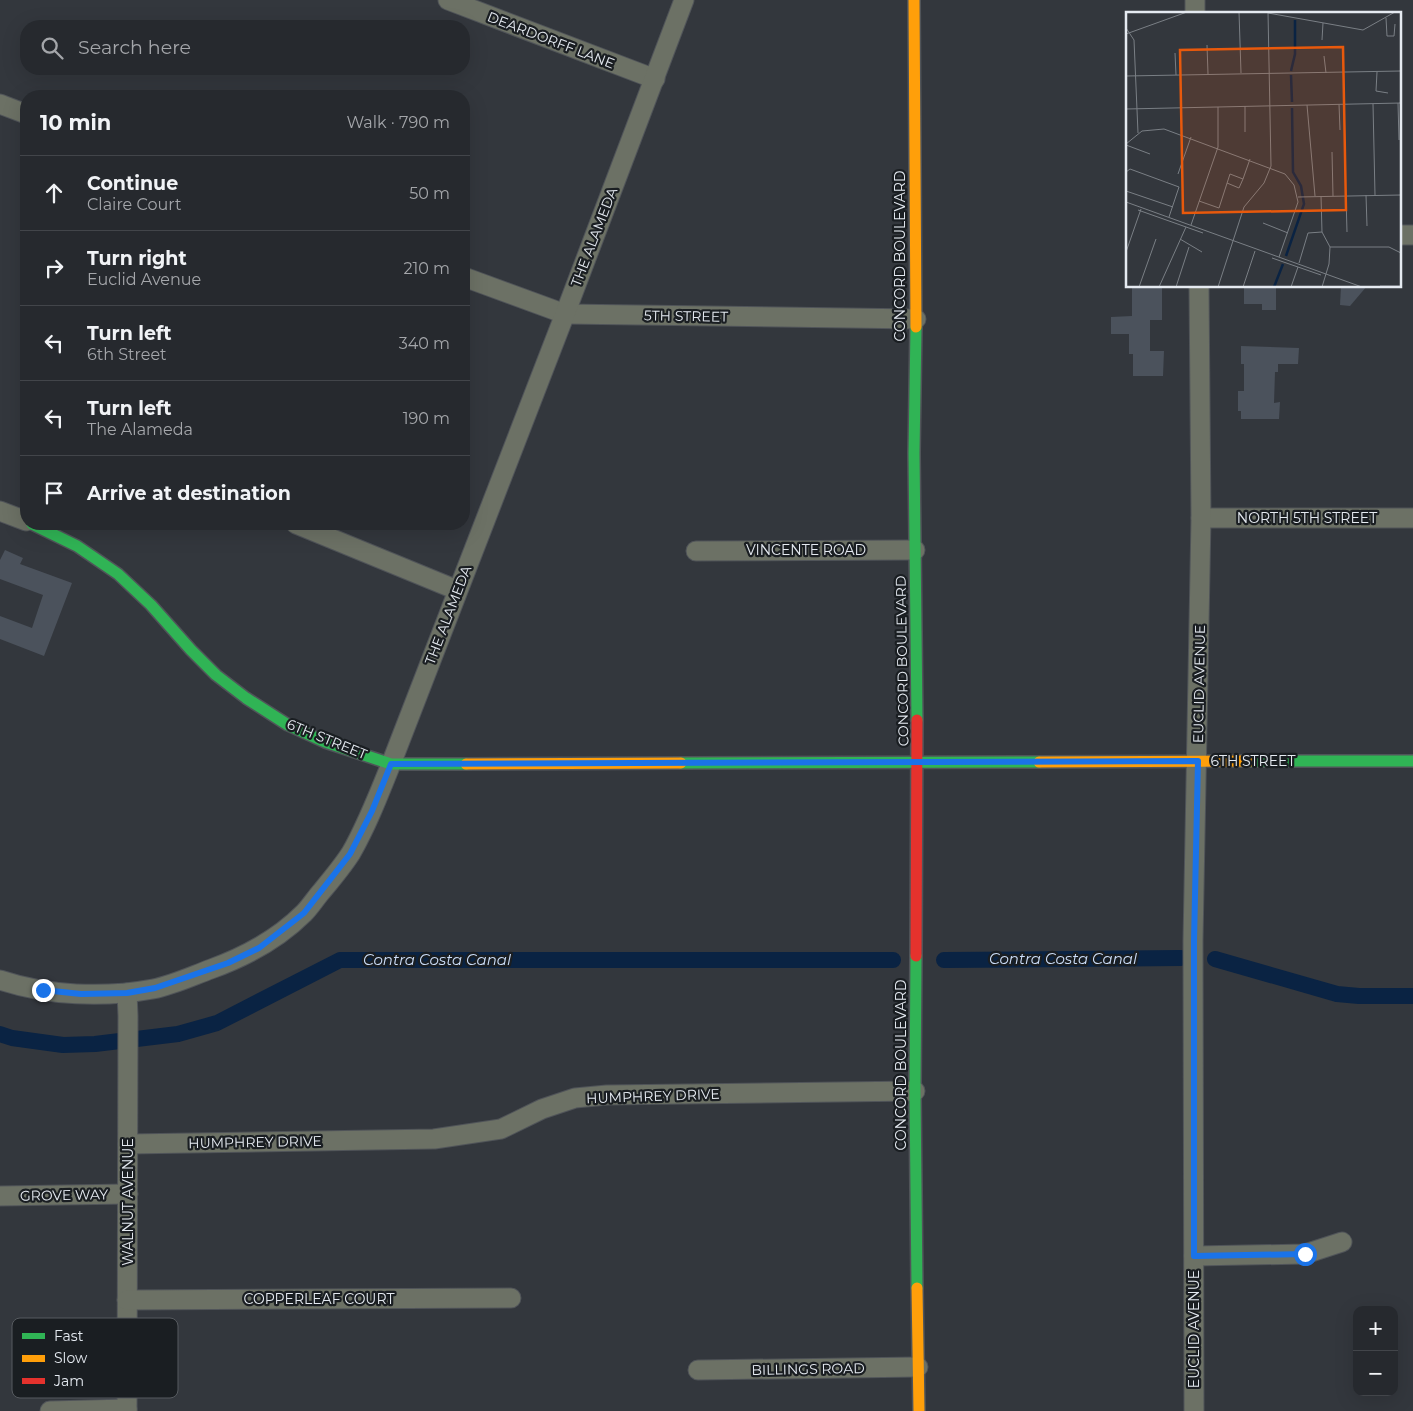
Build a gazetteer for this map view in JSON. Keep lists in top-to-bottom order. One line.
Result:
{"streets":{"street":["DEARDORFF LANE","THE ALAMEDA","CONCORD BOULEVARD","5TH STREET","NORTH 5TH STREET","VINCENTE ROAD","EUCLID AVENUE","6TH STREET","HUMPHREY DRIVE","GROVE WAY","WALNUT AVENUE","COPPERLEAF COURT","BILLINGS ROAD"]},"crossings":[["DEARDORFF LANE","THE ALAMEDA"],["THE ALAMEDA","5TH STREET"],["THE ALAMEDA","6TH STREET"],["THE ALAMEDA","WALNUT AVENUE"],["CONCORD BOULEVARD","5TH STREET"],["CONCORD BOULEVARD","VINCENTE ROAD"],["CONCORD BOULEVARD","6TH STREET"],["CONCORD BOULEVARD","HUMPHREY DRIVE"],["CONCORD BOULEVARD","BILLINGS ROAD"],["NORTH 5TH STREET","EUCLID AVENUE"],["EUCLID AVENUE","6TH STREET"],["HUMPHREY DRIVE","WALNUT AVENUE"],["GROVE WAY","WALNUT AVENUE"],["WALNUT AVENUE","COPPERLEAF COURT"]],"water":["Contra Costa Canal"],"legend":["Fast","Slow","Jam"],"page":{"search":"Search here","heading":["10 min","Walk · 790 m"],"list":[["Continue","Claire Court","50 m"],["Turn right","Euclid Avenue","210 m"],["Turn left","6th Street","340 m"],["Turn left","The Alameda","190 m"],"Arrive at destination"],"map_buttons":["+","−"]}}
